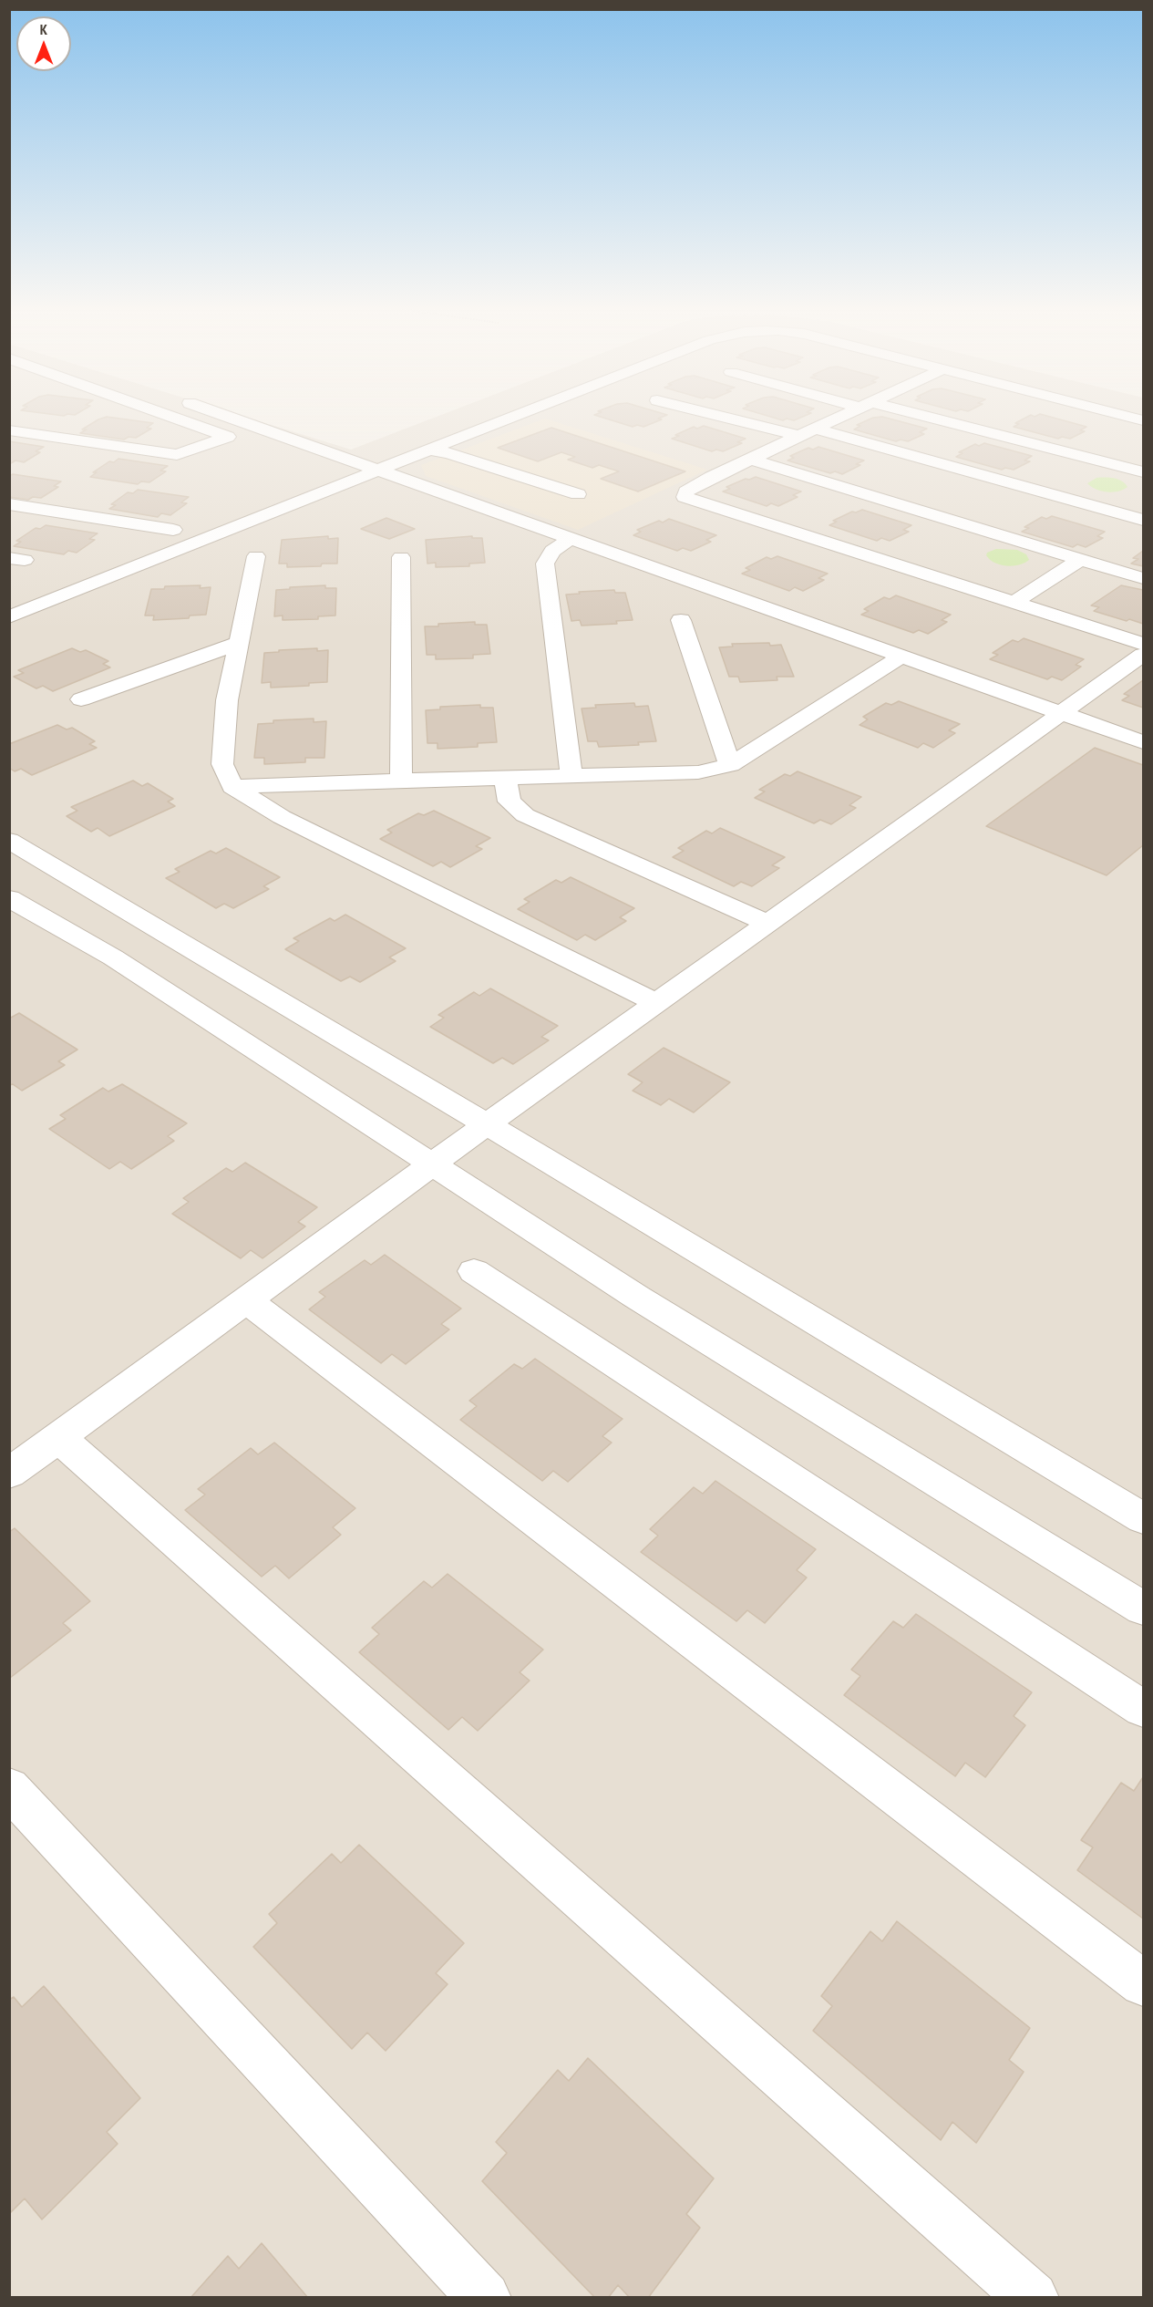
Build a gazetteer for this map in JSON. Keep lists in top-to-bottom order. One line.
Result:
{"north":"top"}
